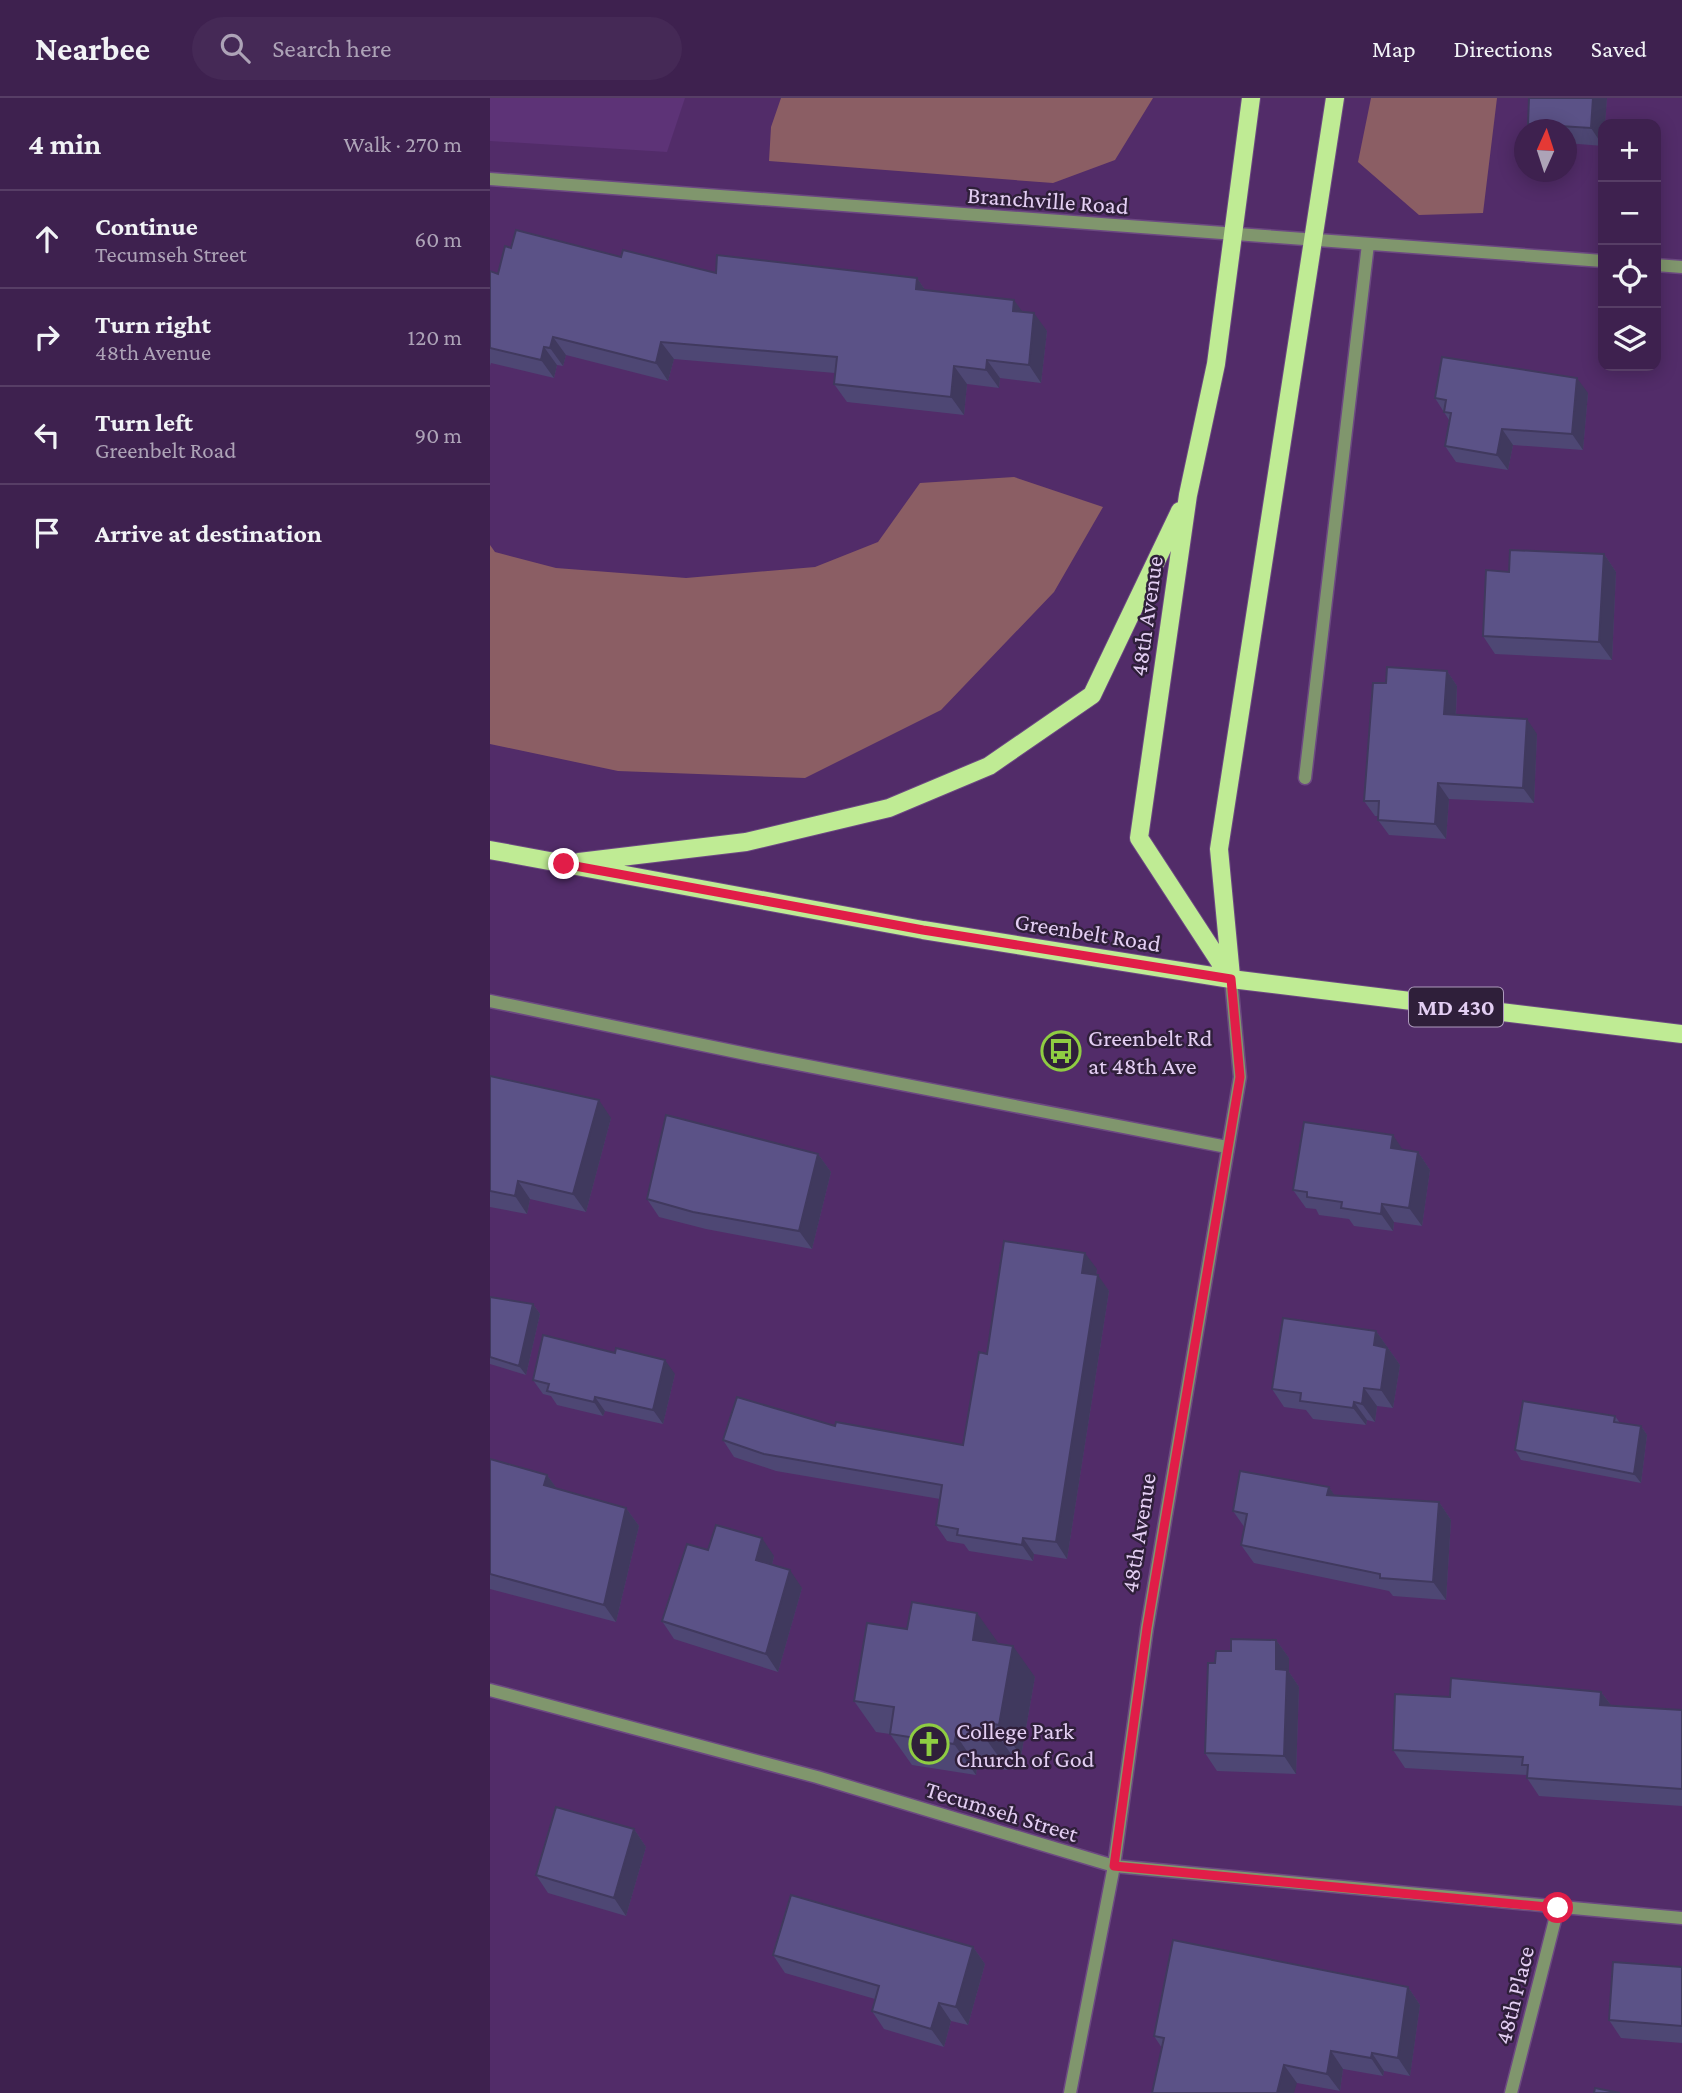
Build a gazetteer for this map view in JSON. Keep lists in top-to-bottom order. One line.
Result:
{"streets":{"main road":["48th Avenue","Greenbelt Road","MD 430"],"street":["Branchville Road","Tecumseh Street","48th Place"]},"crossings":[["Branchville Road","48th Avenue"],["48th Avenue","Greenbelt Road"],["48th Avenue","Tecumseh Street"],["Tecumseh Street","48th Place"]],"places":{"bus stop":["Greenbelt Rd at 48th Ave"],"church":["College Park Church of God"]},"north":"top","page":{"header":"Nearbee","search":"Search here","nav":["Map","Directions","Saved"],"heading":["4 min","Walk · 270 m"],"map_buttons":["+","−"],"list":[["Continue","Tecumseh Street","60 m"],["Turn right","48th Avenue","120 m"],["Turn left","Greenbelt Road","90 m"],"Arrive at destination"]}}
